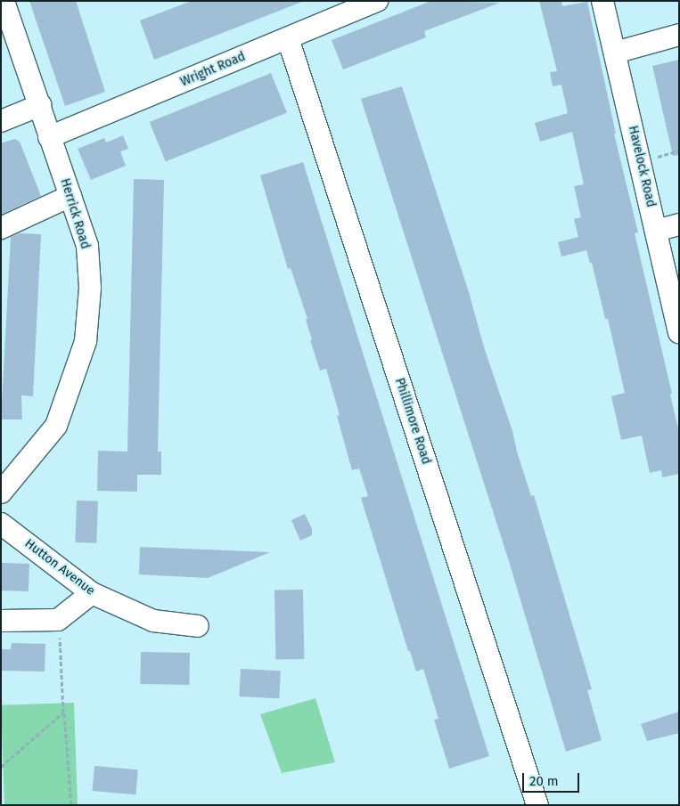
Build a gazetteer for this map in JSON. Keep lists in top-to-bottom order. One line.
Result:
{"streets":{"street":["Wright Road","Havelock Road","Herrick Road","Phillimore Road","Hutton Avenue"]},"crossings":[["Wright Road","Herrick Road"],["Wright Road","Phillimore Road"]],"scale_bar":"20 m"}
